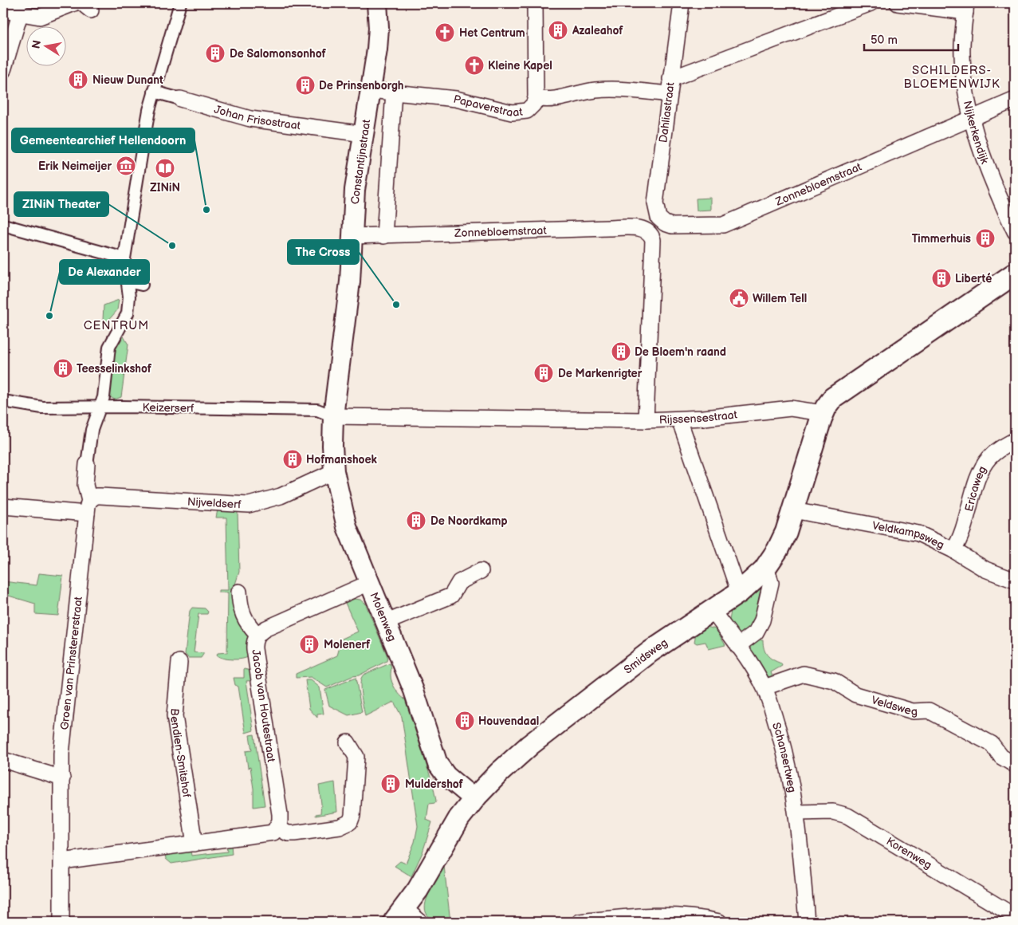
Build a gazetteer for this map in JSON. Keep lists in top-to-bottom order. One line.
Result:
{"streets":{"main road":["Smidsweg"],"street":["Papaverstraat","Dahliastraat","Johan Frisostraat","Nijkerkendijk","Constantijnstraat","Zonnebloemstraat","Keizerserf","Rijssensestraat","Ericaweg","Nijveldserf","Veldkampsweg","Molenweg","Groen van Prinstererstraat","Veldsweg","Jacob van Houtestraat","Bendien-Smitshof","Schansertweg","Korenweg"]},"crossings":[["Papaverstraat","Dahliastraat"],["Papaverstraat","Constantijnstraat"],["Dahliastraat","Zonnebloemstraat"],["Johan Frisostraat","Constantijnstraat"],["Johan Frisostraat","Groen van Prinstererstraat"],["Nijkerkendijk","Zonnebloemstraat"],["Constantijnstraat","Zonnebloemstraat"],["Constantijnstraat","Keizerserf"],["Constantijnstraat","Rijssensestraat"],["Constantijnstraat","Molenweg"],["Zonnebloemstraat","Rijssensestraat"],["Keizerserf","Rijssensestraat"],["Keizerserf","Molenweg"],["Keizerserf","Groen van Prinstererstraat"],["Rijssensestraat","Molenweg"],["Rijssensestraat","Smidsweg"],["Ericaweg","Veldkampsweg"],["Nijveldserf","Molenweg"],["Nijveldserf","Groen van Prinstererstraat"],["Veldkampsweg","Smidsweg"],["Molenweg","Smidsweg"],["Molenweg","Jacob van Houtestraat"],["Smidsweg","Schansertweg"],["Veldsweg","Schansertweg"],["Schansertweg","Korenweg"]],"districts":["SCHILDERS- BLOEMENWIJK","CENTRUM"],"places":{"building":["Azaleahof","De Salomonsonhof","Nieuw Dunant","De Prinsenborgh","Timmerhuis","Liberté","De Bloem'n raand","Teesselinkshof","De Markenrigter","Hofmanshoek","De Noordkamp","Molenerf","Houvendaal","Muldershof"],"church":["Het Centrum","Kleine Kapel"],"museum":["Erik Neimeijer"],"library":["ZINiN"],"other":["Gemeentearchief Hellendoorn","ZINiN Theater","The Cross","De Alexander"],"public building":["Willem Tell"]},"scale_bar":"50 m","north":"left"}
